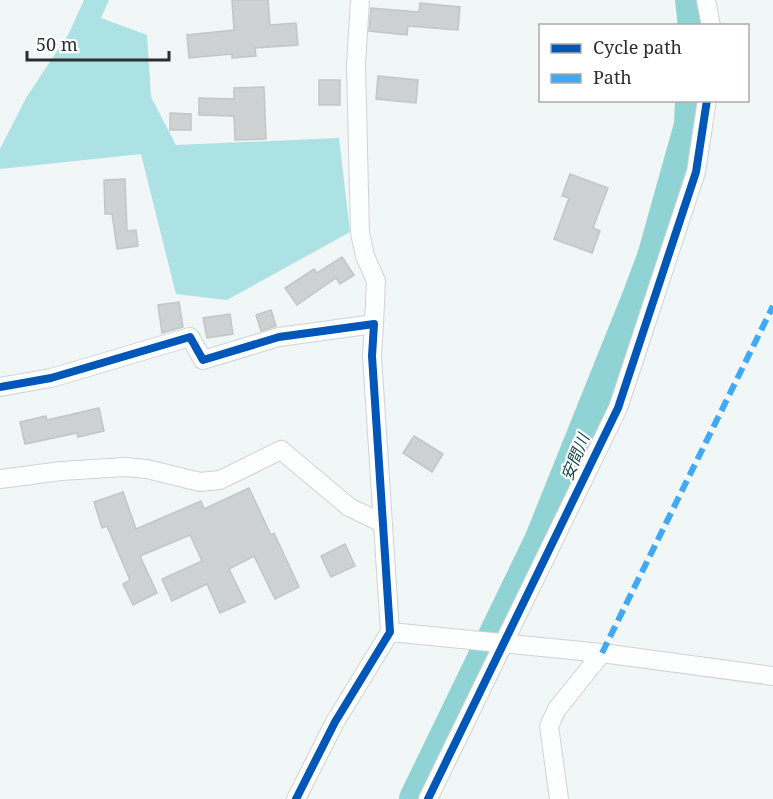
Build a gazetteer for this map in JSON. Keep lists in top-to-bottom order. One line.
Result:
{"water":["安間川"],"legend":["Cycle path","Path"],"scale_bar":"50 m"}
